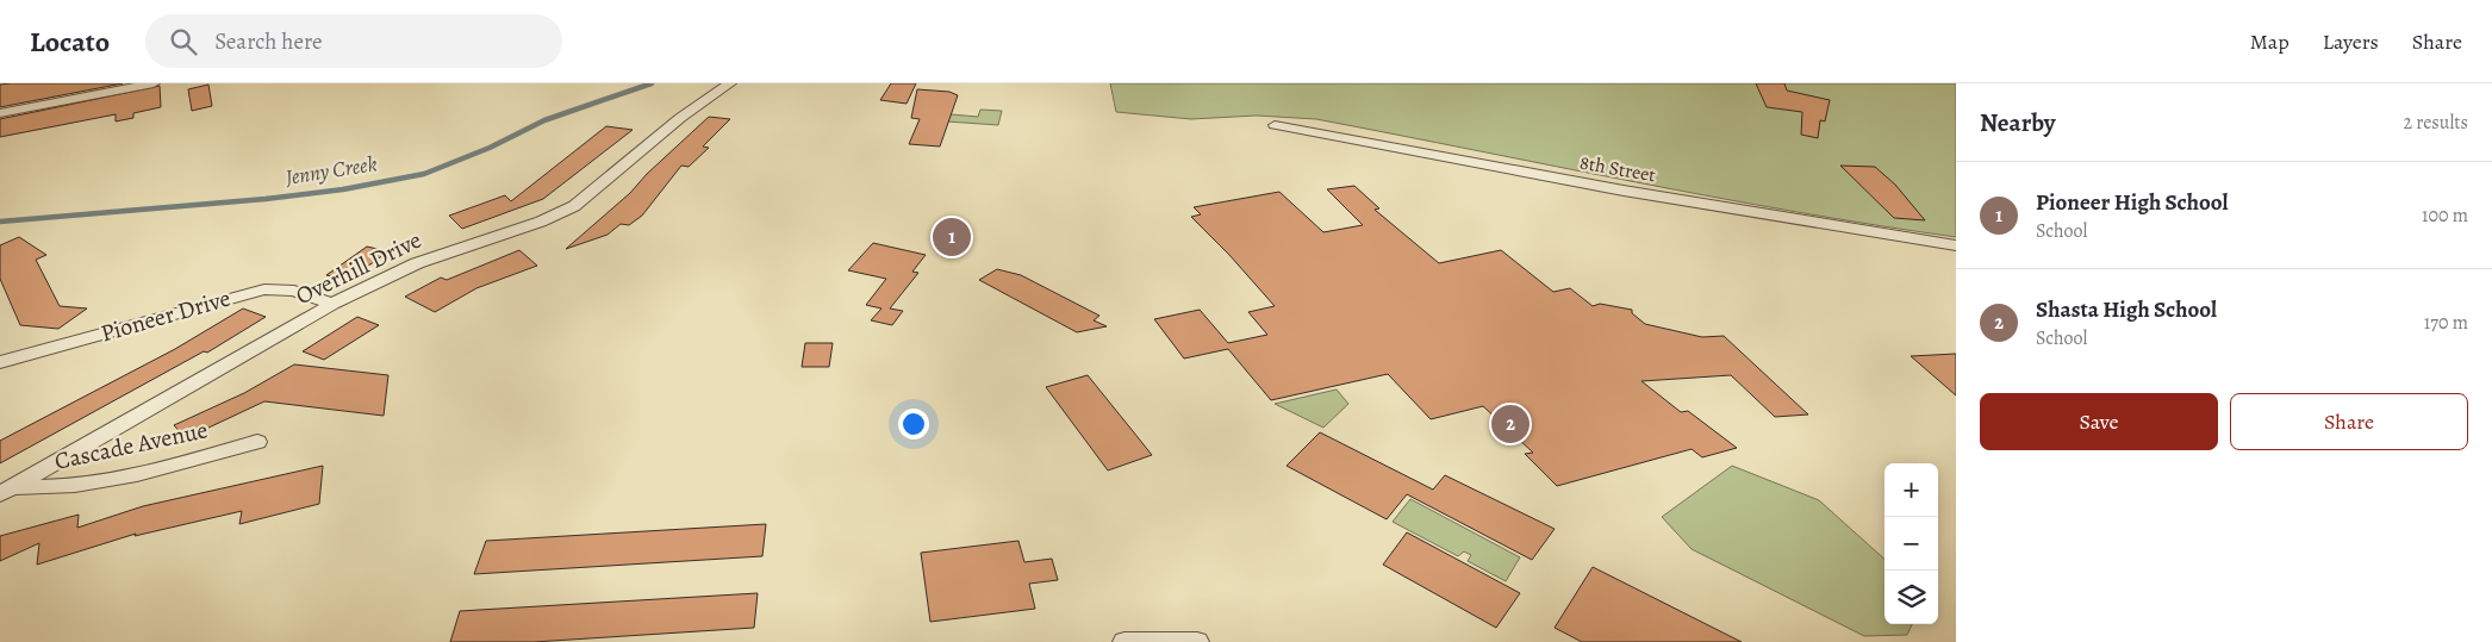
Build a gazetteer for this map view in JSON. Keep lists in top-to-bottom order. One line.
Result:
{"streets":{"street":["8th Street","Overhill Drive","Pioneer Drive","Cascade Avenue"]},"crossings":[["Overhill Drive","Pioneer Drive"],["Overhill Drive","Cascade Avenue"]],"water":["Jenny Creek"],"page":{"header":"Locato","search":"Search here","nav":["Map","Layers","Share"],"heading":["Nearby","2 results"],"list":[{"mark":"1","name":"Pioneer High School","note":"School","value":"100 m"},{"mark":"2","name":"Shasta High School","note":"School","value":"170 m"}],"pins":["1","2"],"buttons":["Save","Share"],"map_buttons":["+","−"]}}
